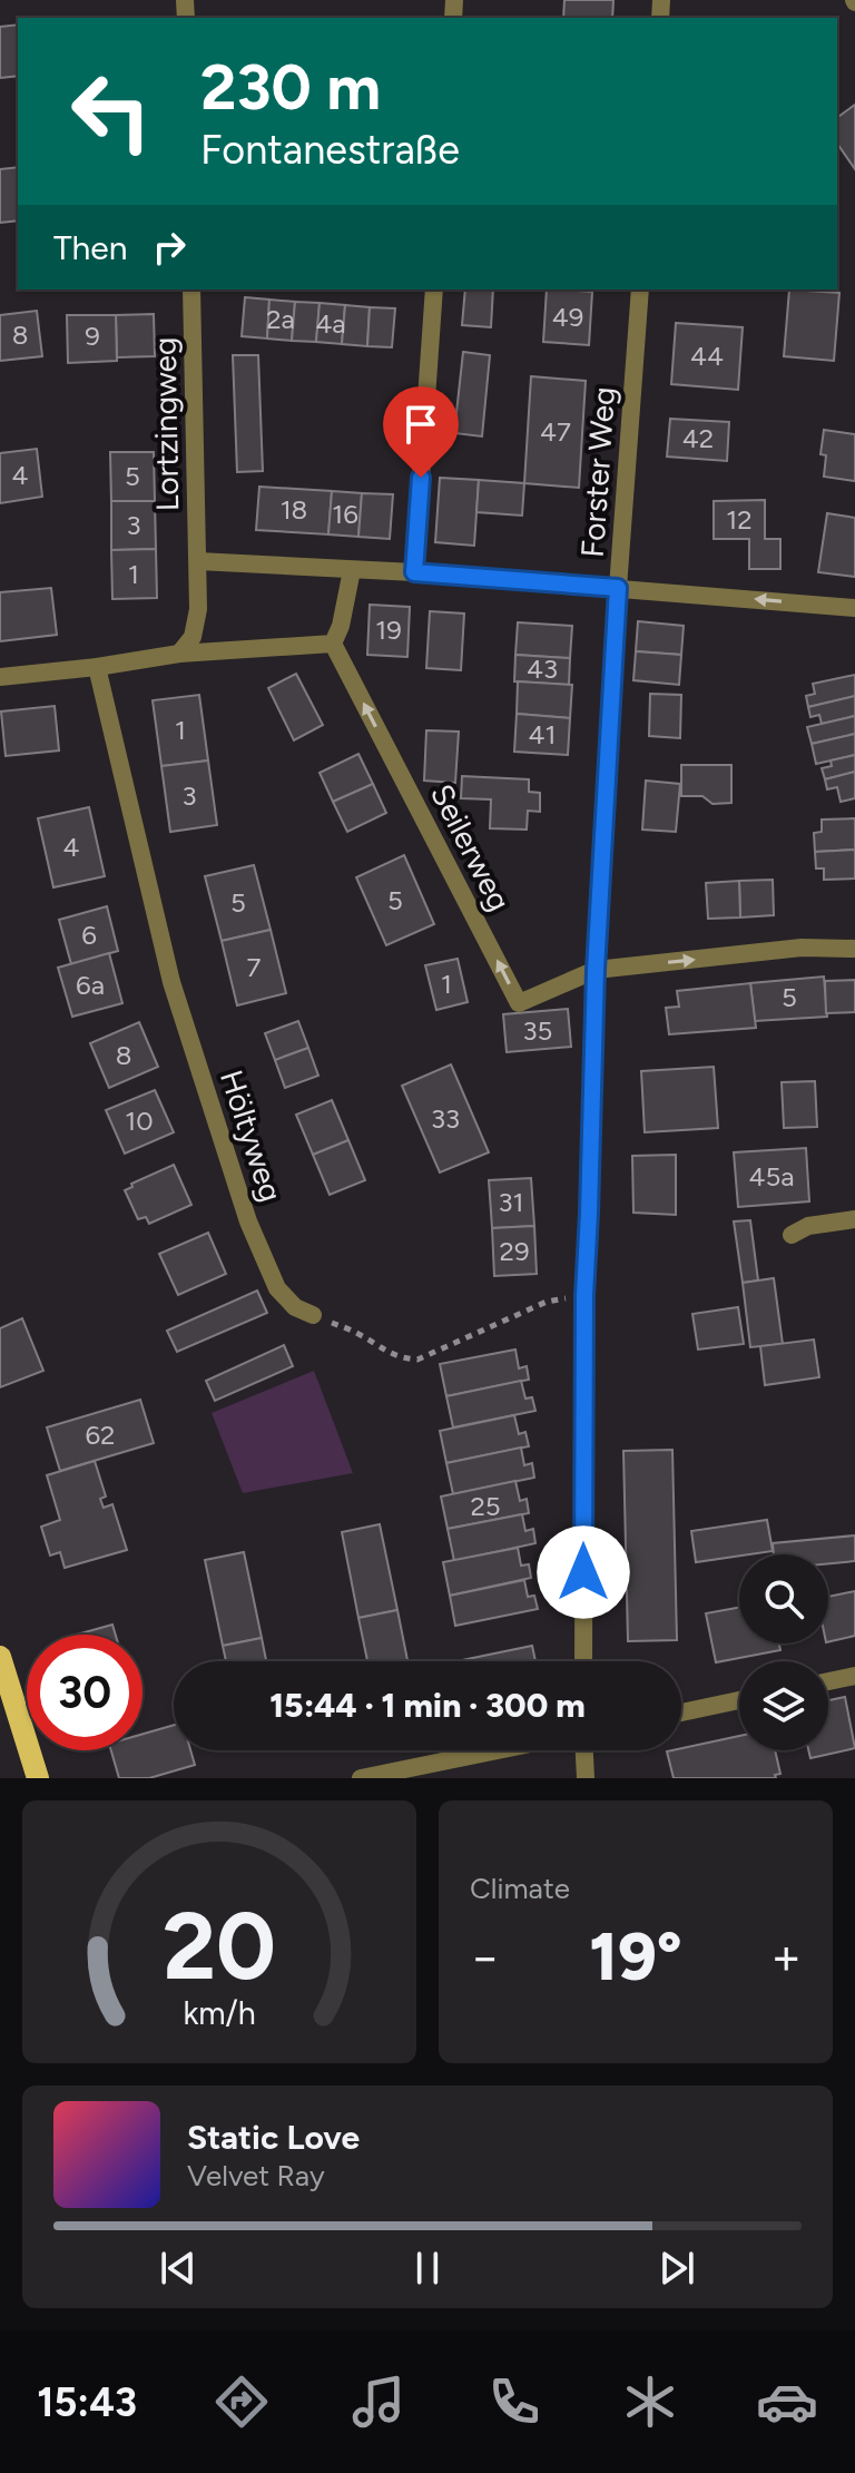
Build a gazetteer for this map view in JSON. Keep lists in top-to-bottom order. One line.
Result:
{"streets":{"street":["Lortzingweg","Forster Weg","Seilerweg","Höltyweg"]},"crossings":[["Forster Weg","Seilerweg"]],"one_way":["Seilerweg"],"house_numbers":["49","2a","4a","8","9","44","47","42","4","5","18","16","12","3","1","19","43","1","41","3","4","5","5","6","7","1","6a","5","35","8","33","10","45a","31","29","62","25"],"page":{"turn":["230 m","Fontanestraße"],"then":"Then","limit":"30","trip":"15:44 · 1 min · 300 m","tile":"Climate","heat":["−","19°","+"],"song":["Static Love","Velvet Ray"],"tabs":"15:43","gauge":["20","km/h"]}}
